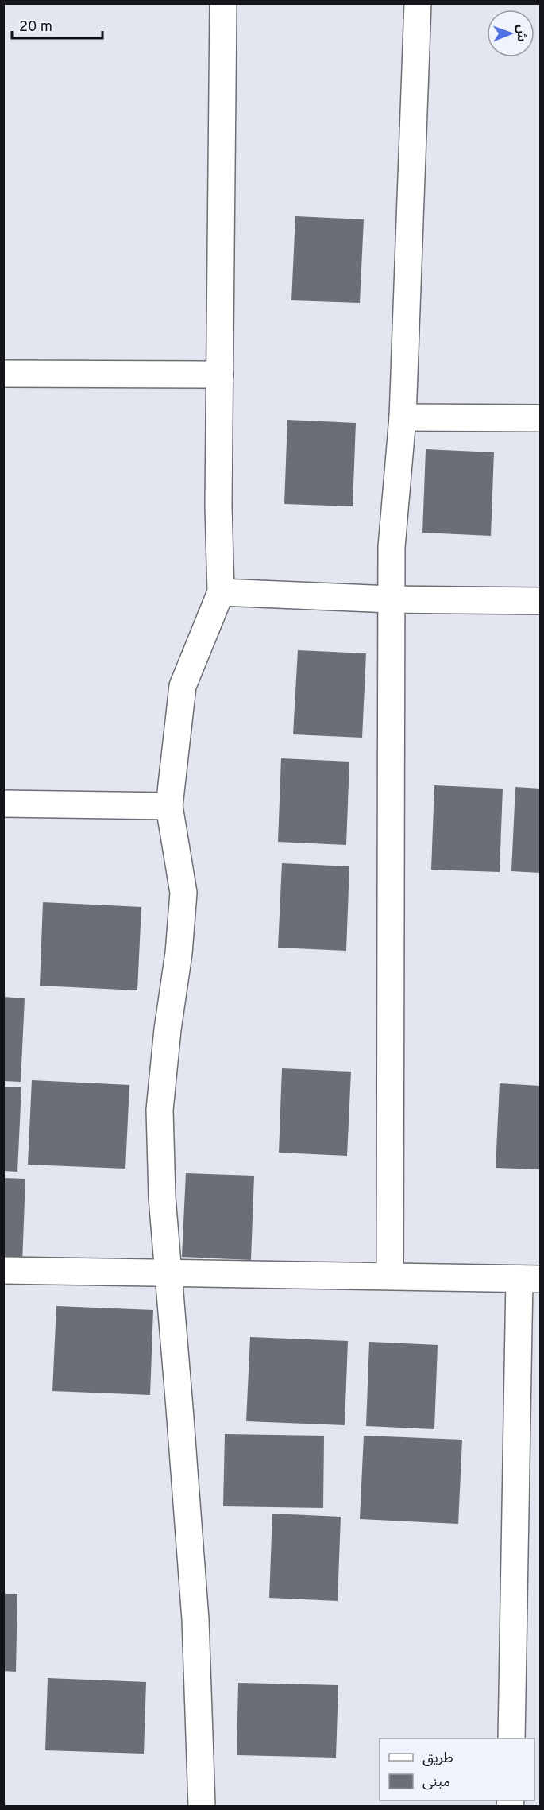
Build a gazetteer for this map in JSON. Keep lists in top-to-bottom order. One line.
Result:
{"legend":["طريق","مبنى"],"scale_bar":"20 m","north":"right"}
